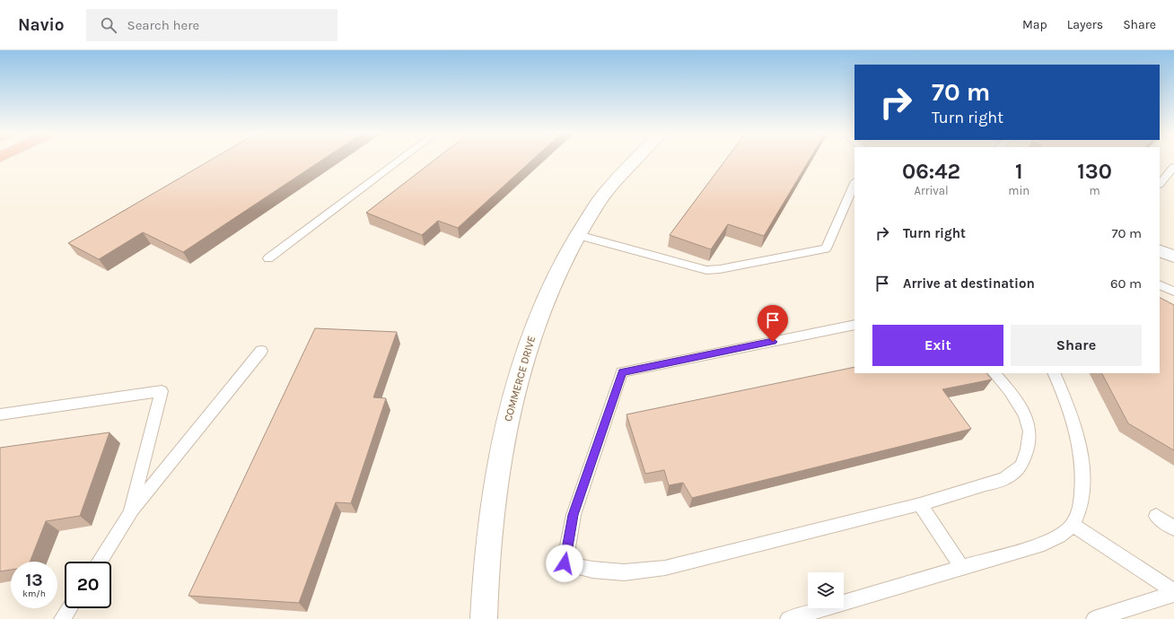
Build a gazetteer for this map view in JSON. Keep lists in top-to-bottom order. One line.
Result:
{"streets":{"street":["COMMERCE DRIVE"]},"page":{"header":"Navio","search":"Search here","nav":["Map","Layers","Share"],"turn":["70 m","Turn right"],"eta":["06:42","Arrival","1","min","130","m"],"list":[{"name":"Turn right","value":"70 m"},{"name":"Arrive at destination","value":"60 m"}],"buttons":["Exit","Share"],"speed":"13 km/h","limit":"20"}}
